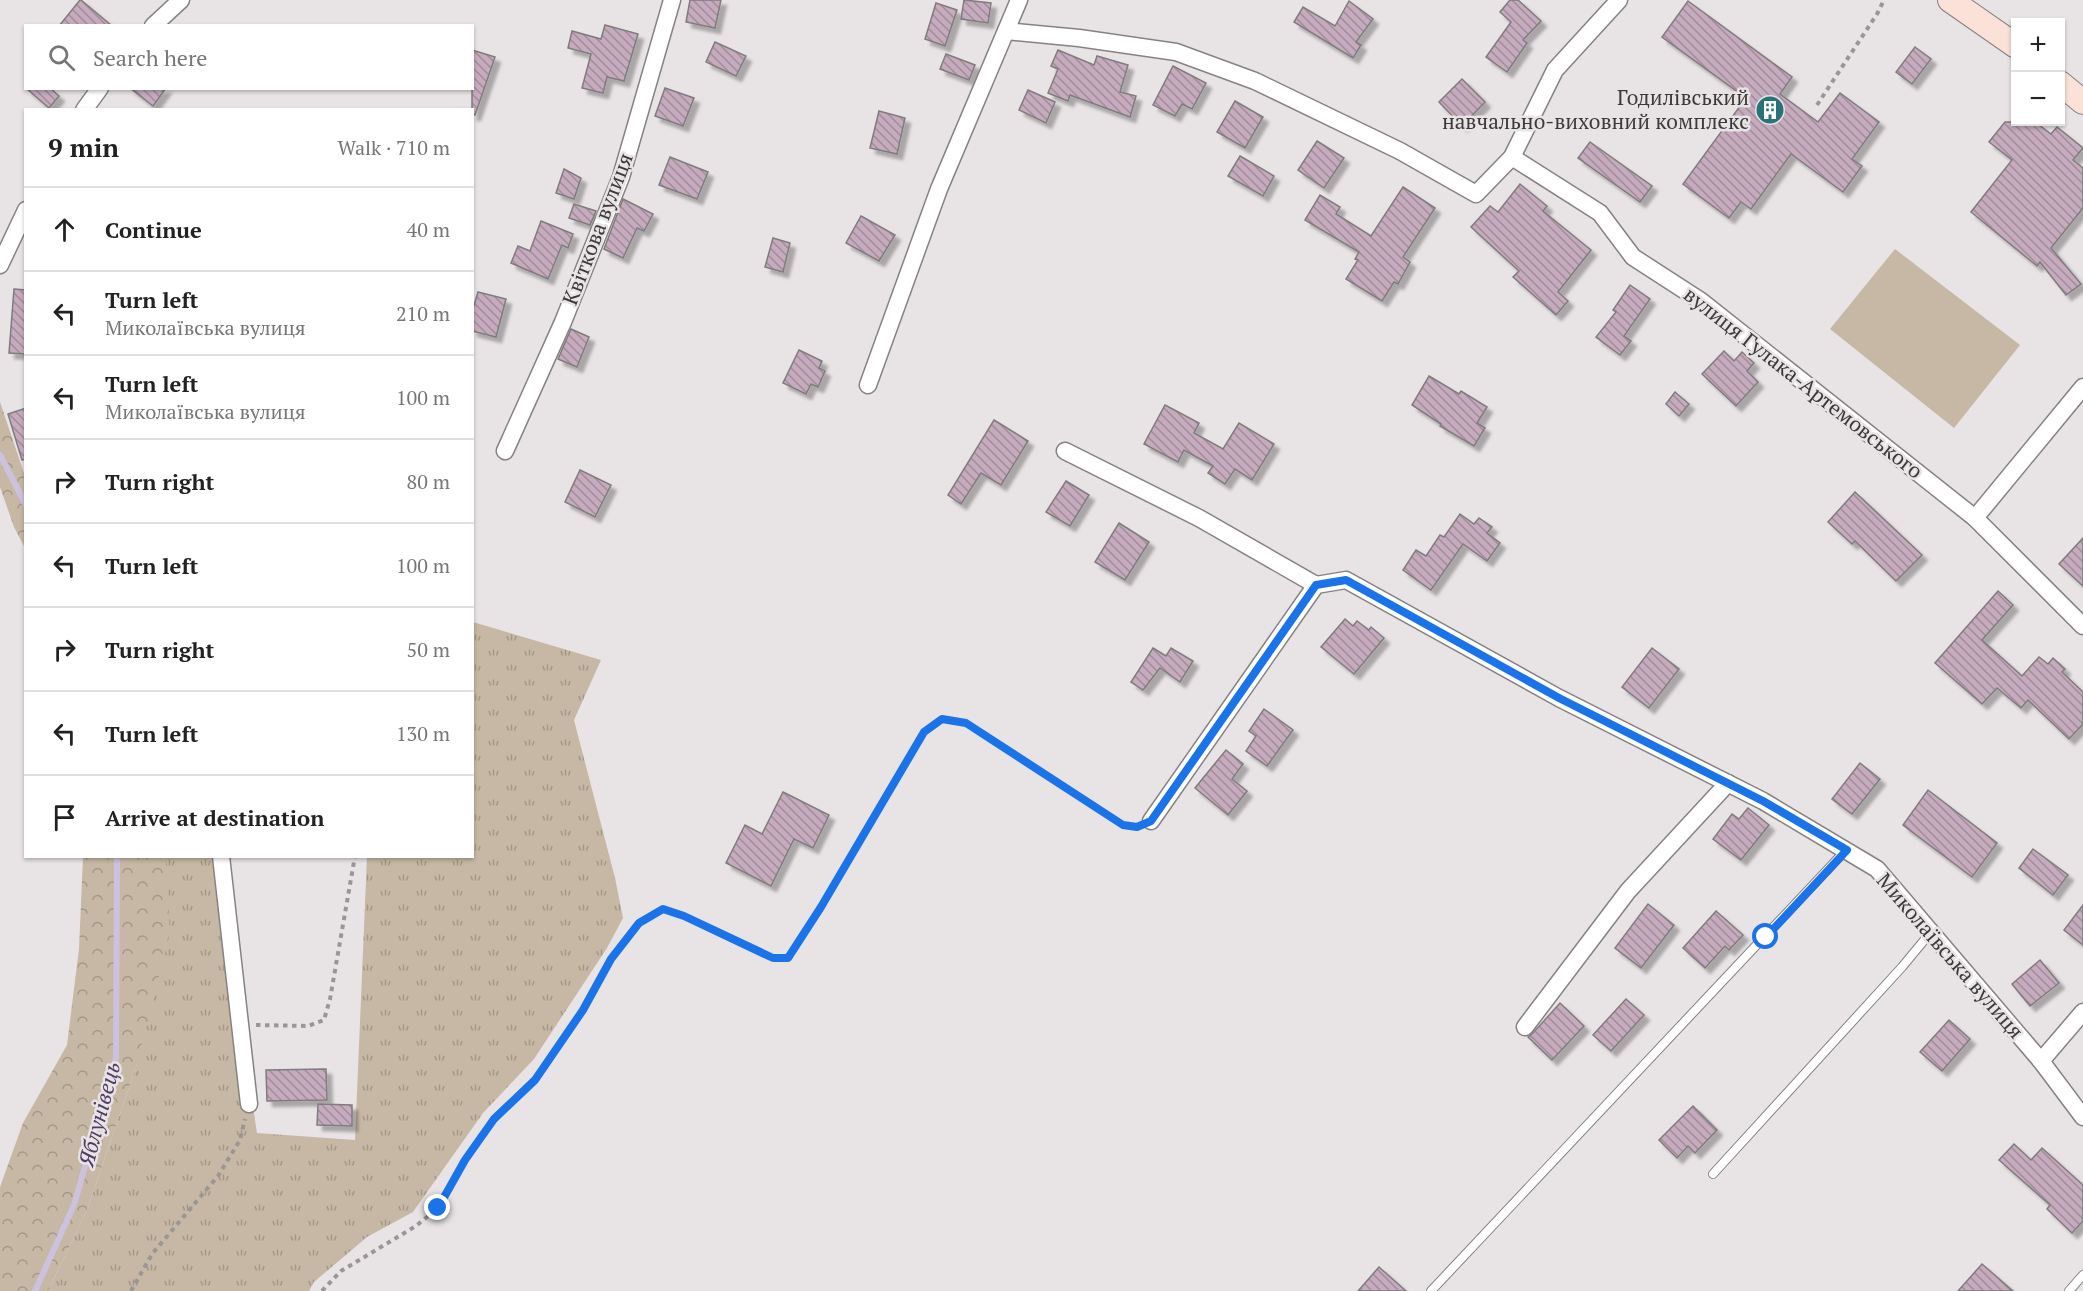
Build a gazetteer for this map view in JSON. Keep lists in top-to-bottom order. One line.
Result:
{"streets":{"street":["Квіткова вулиця","вулиця Гулака-Артемовського","Миколаївська вулиця"]},"water":["Яблунівець"],"places":{"building":["Годилівський навчально-виховний комплекс"]},"page":{"map_buttons":["+","−"],"search":"Search here","heading":["9 min","Walk · 710 m"],"list":[["Continue","40 m"],["Turn left","Миколаївська вулиця","210 m"],["Turn left","Миколаївська вулиця","100 m"],["Turn right","80 m"],["Turn left","100 m"],["Turn right","50 m"],["Turn left","130 m"],"Arrive at destination"]}}
